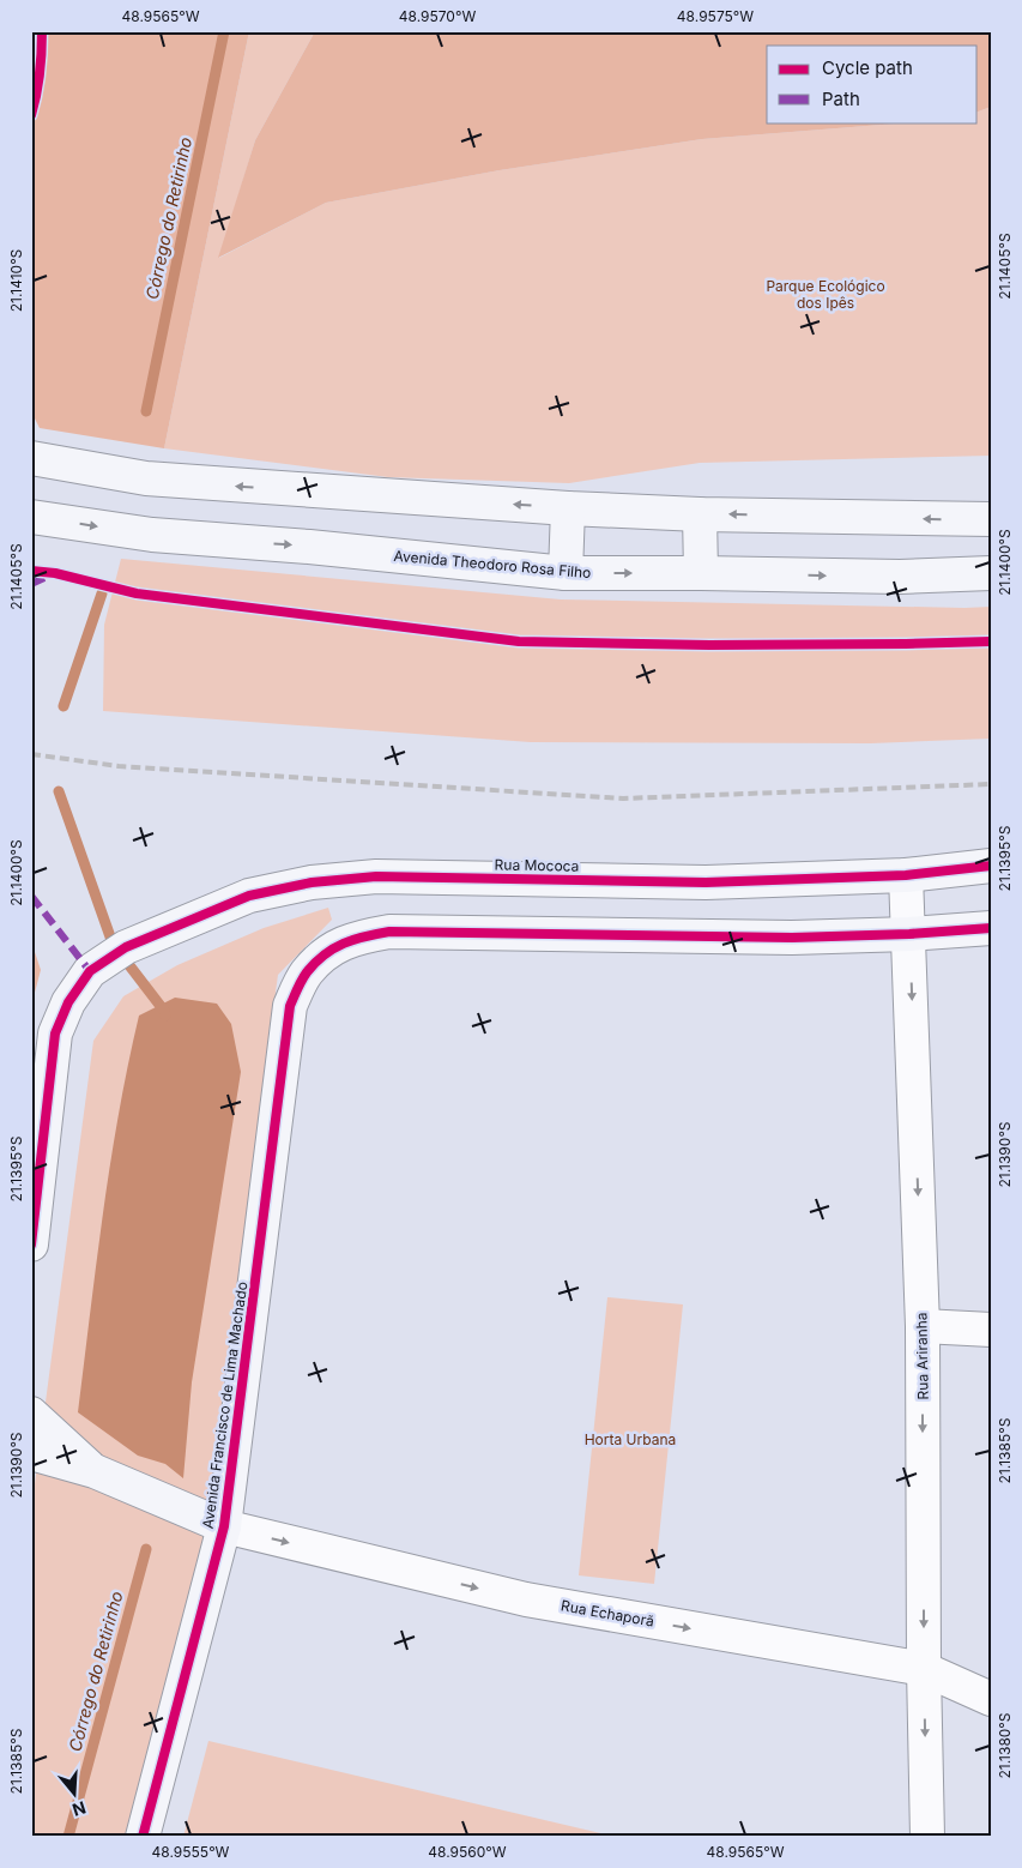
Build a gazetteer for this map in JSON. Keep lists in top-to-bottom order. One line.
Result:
{"streets":{"main road":["Avenida Theodoro Rosa Filho","Rua Mococa","Avenida Francisco de Lima Machado"],"street":["Rua Ariranha","Rua Echaporã"]},"crossings":[["Rua Mococa","Rua Ariranha"],["Rua Ariranha","Avenida Francisco de Lima Machado"],["Rua Ariranha","Rua Echaporã"],["Avenida Francisco de Lima Machado","Rua Echaporã"]],"one_way":["Rua Ariranha","Rua Echaporã"],"water":["Córrego do Retirinho"],"parks":["Parque Ecológico dos Ipês","Horta Urbana"],"legend":["Cycle path","Path"],"north":"bottom","coordinates":["48.9565°W","48.9570°W","48.9575°W","21.1405°S","21.1410°S","21.1400°S","21.1395°S","21.1390°S","21.1385°S","21.1380°S","48.9555°W","48.9560°W"]}
